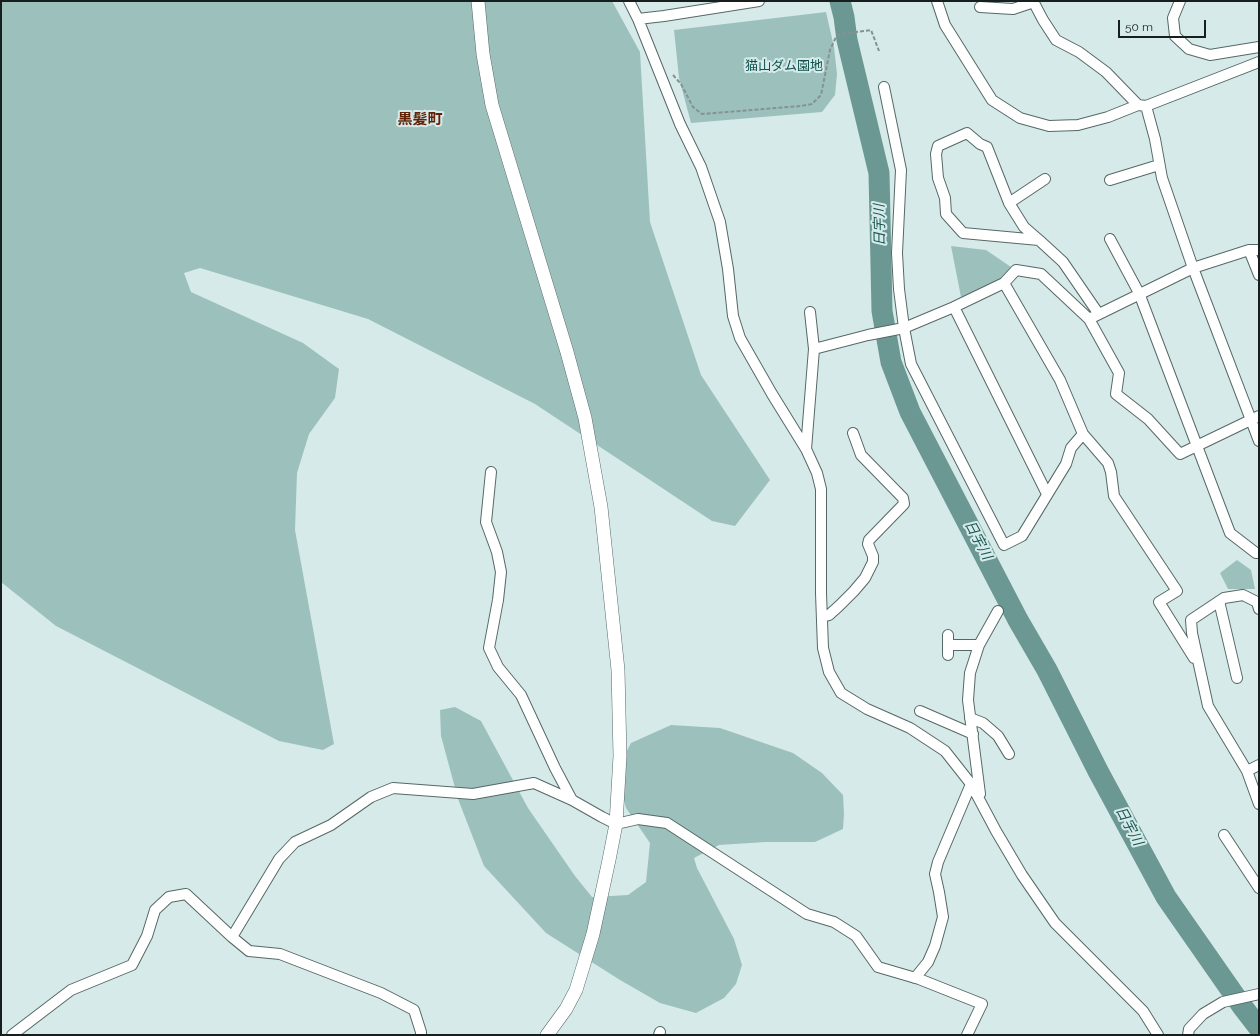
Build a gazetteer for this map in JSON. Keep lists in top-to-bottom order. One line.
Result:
{"districts":["黒髪町"],"water":["日宇川"],"parks":["猫山ダム園地"],"scale_bar":"50 m"}
